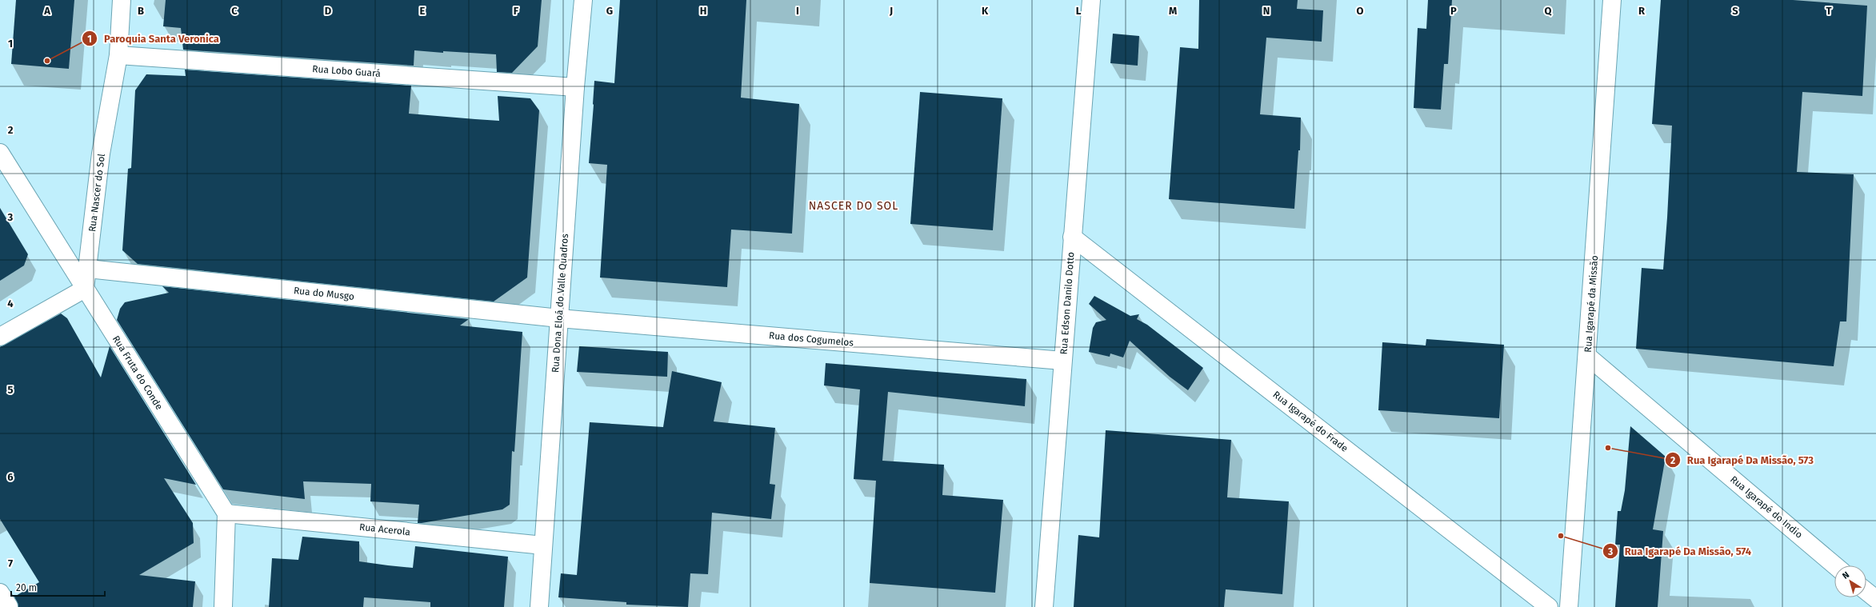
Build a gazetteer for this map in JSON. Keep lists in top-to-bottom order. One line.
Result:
{"streets":{"street":["Rua Lobo Guará","Rua Nascer do Sol","Rua do Musgo","Rua Dona Eloá do Valle Quadros","Rua Edson Danilo Dotto","Rua Igarapé da Missão","Rua dos Cogumelos","Rua Fruta do Conde","Rua Igarapé do Frade","Rua Igarapé do Indio","Rua Acerola"]},"crossings":[["Rua Lobo Guará","Rua Nascer do Sol"],["Rua Lobo Guará","Rua Dona Eloá do Valle Quadros"],["Rua Nascer do Sol","Rua do Musgo"],["Rua Nascer do Sol","Rua Fruta do Conde"],["Rua do Musgo","Rua Dona Eloá do Valle Quadros"],["Rua do Musgo","Rua dos Cogumelos"],["Rua Dona Eloá do Valle Quadros","Rua dos Cogumelos"],["Rua Dona Eloá do Valle Quadros","Rua Acerola"],["Rua Edson Danilo Dotto","Rua dos Cogumelos"],["Rua Edson Danilo Dotto","Rua Igarapé do Frade"],["Rua Igarapé da Missão","Rua Igarapé do Indio"],["Rua Fruta do Conde","Rua Acerola"]],"districts":["NASCER DO SOL"],"places":["Paroquia Santa Veronica","Rua Igarapé Da Missão, 573","Rua Igarapé Da Missão, 574"],"scale_bar":"20 m","north":"top left","grid":{"columns":["A","B","C","D","E","F","G","H","I","J","K","L","M","N","O","P","Q","R","S","T"],"rows":["1","2","3","4","5","6","7"]}}
